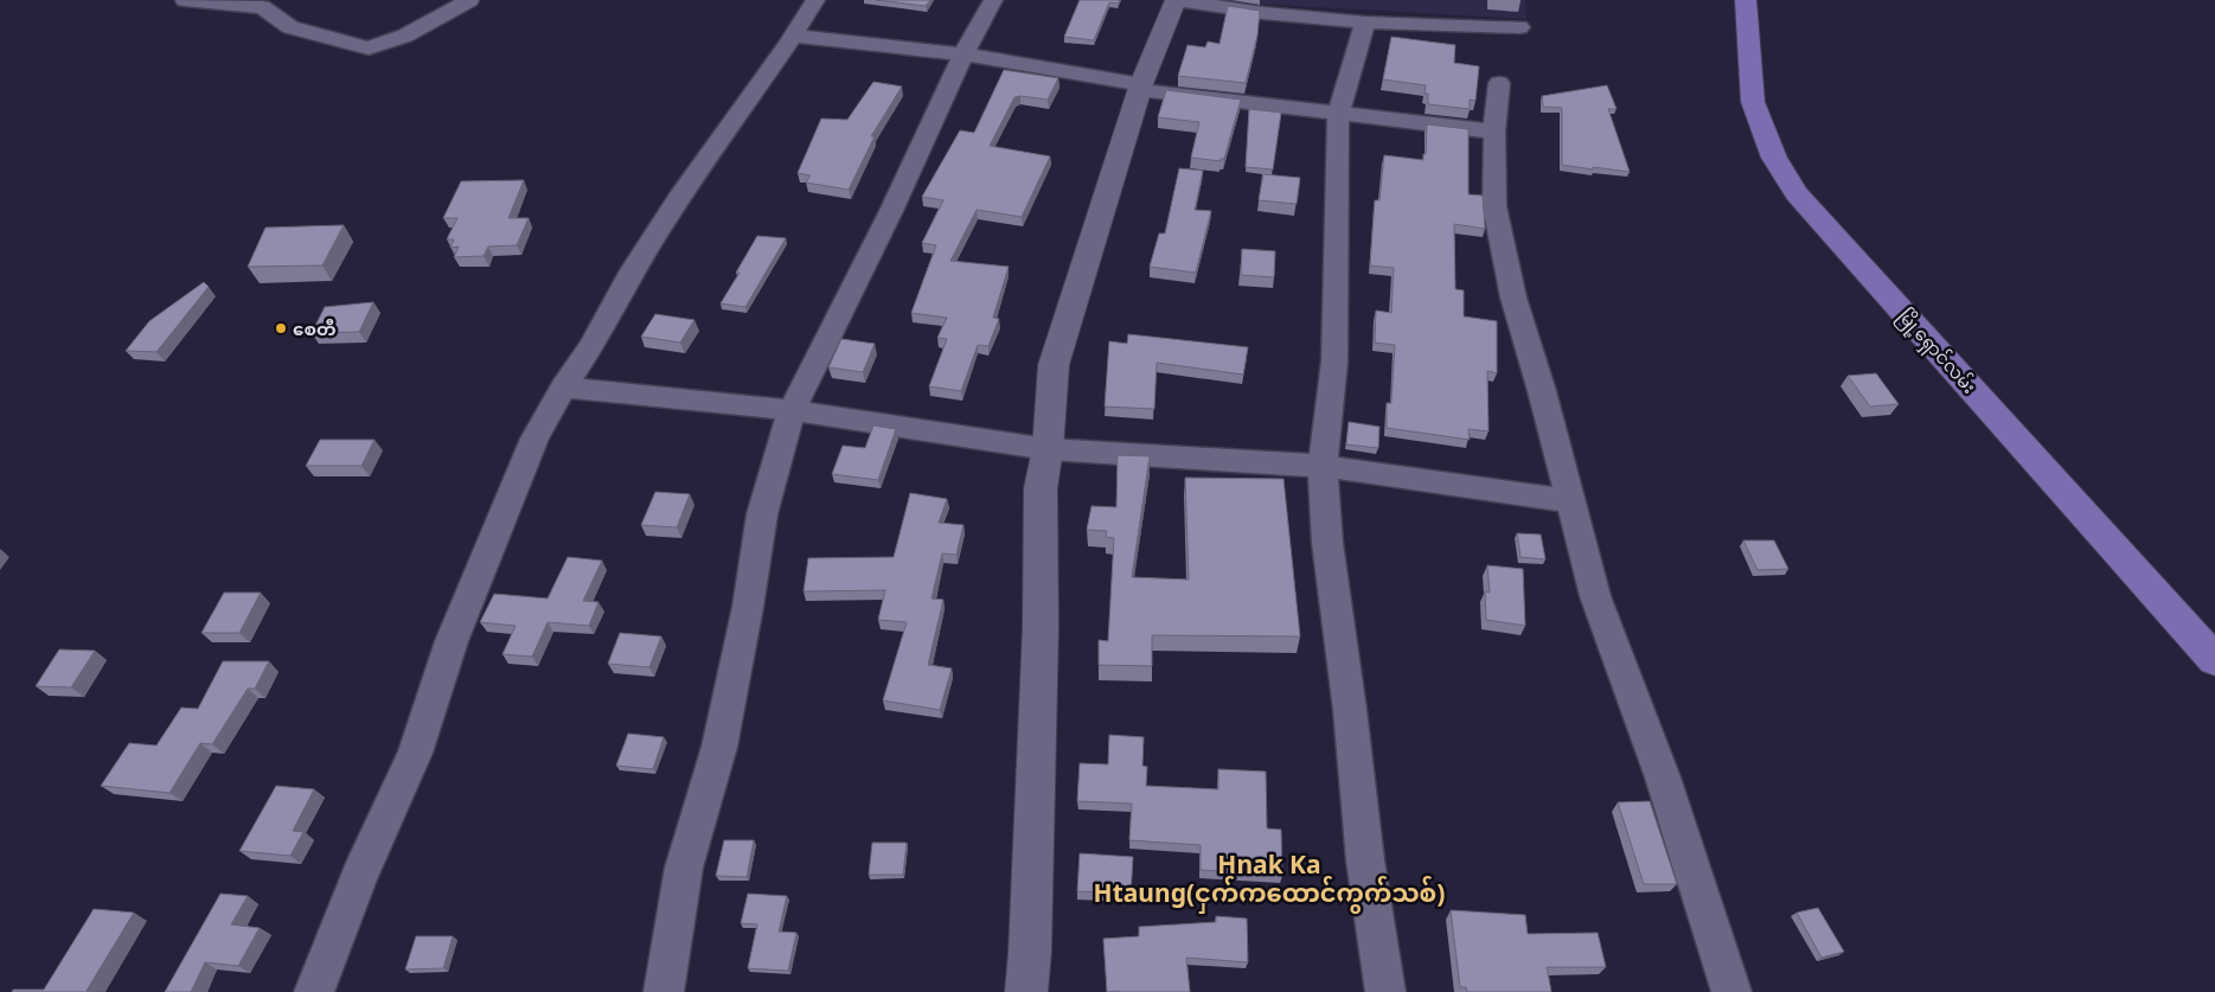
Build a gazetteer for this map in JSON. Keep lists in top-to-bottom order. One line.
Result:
{"streets":{"main road":["မြို့ရှောင်လမ်း"]},"districts":["Hnak Ka Htaung(ငှက်ကထောင်ကွက်သစ်)"],"places":["စေတီ"]}
